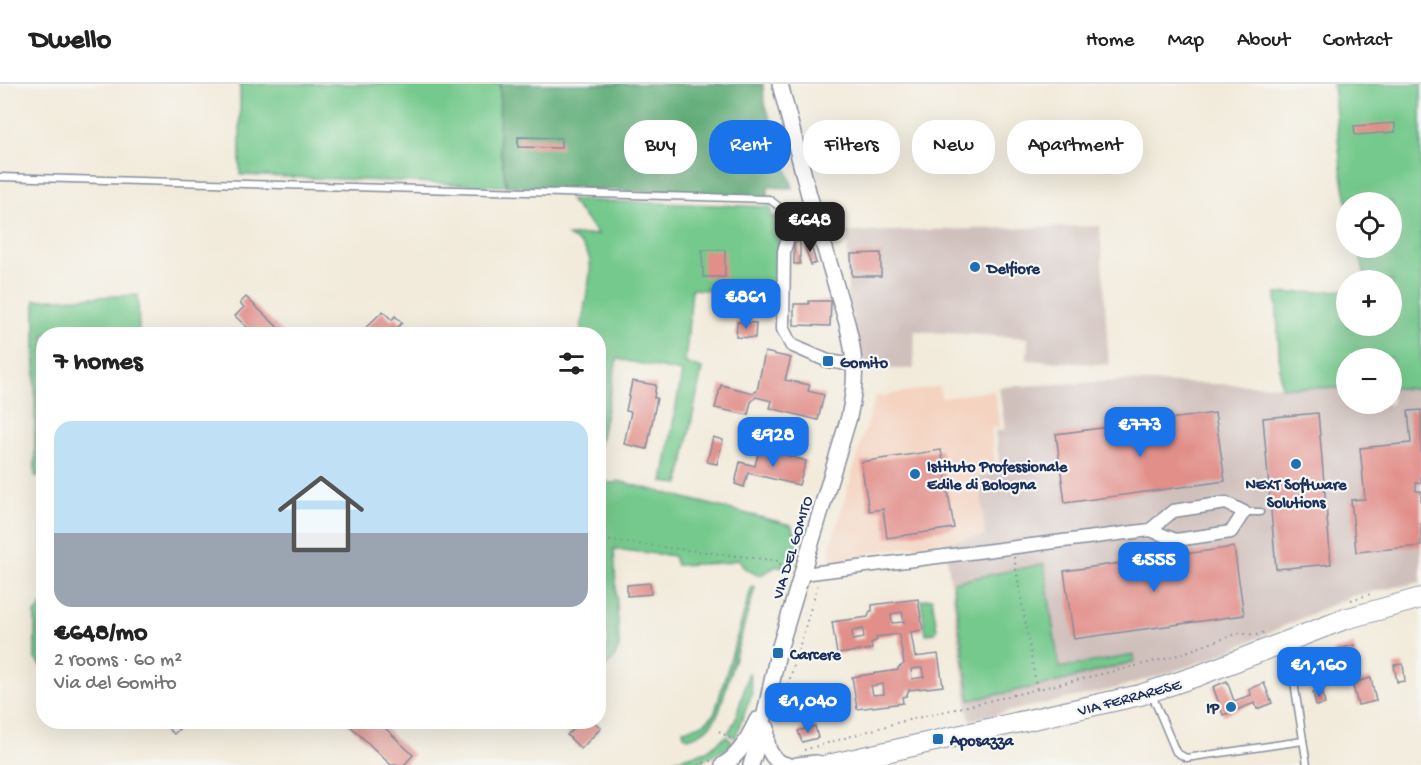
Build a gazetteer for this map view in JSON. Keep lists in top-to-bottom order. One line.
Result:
{"streets":{"main road":["VIA FERRARESE"],"street":["VIA DEL GOMITO"]},"places":{"other":["Delfiore","NEXT Software Solutions","Istituto Professionale Edile di Bologna","IP"],"transit":["Gomito","Carcere","Aposazza"]},"page":{"header":"Dwello","nav":["Home","Map","About","Contact"],"chip":["Buy","Rent","Filters","New","Apartment"],"map_buttons":["+","−"],"price":["€648","€861","€773","€928","€555","€1,160","€1,040"],"heading":"7 homes","list":[{"name":"€648/mo","note":"2 rooms · 60 m² · Via del Gomito"}]}}
